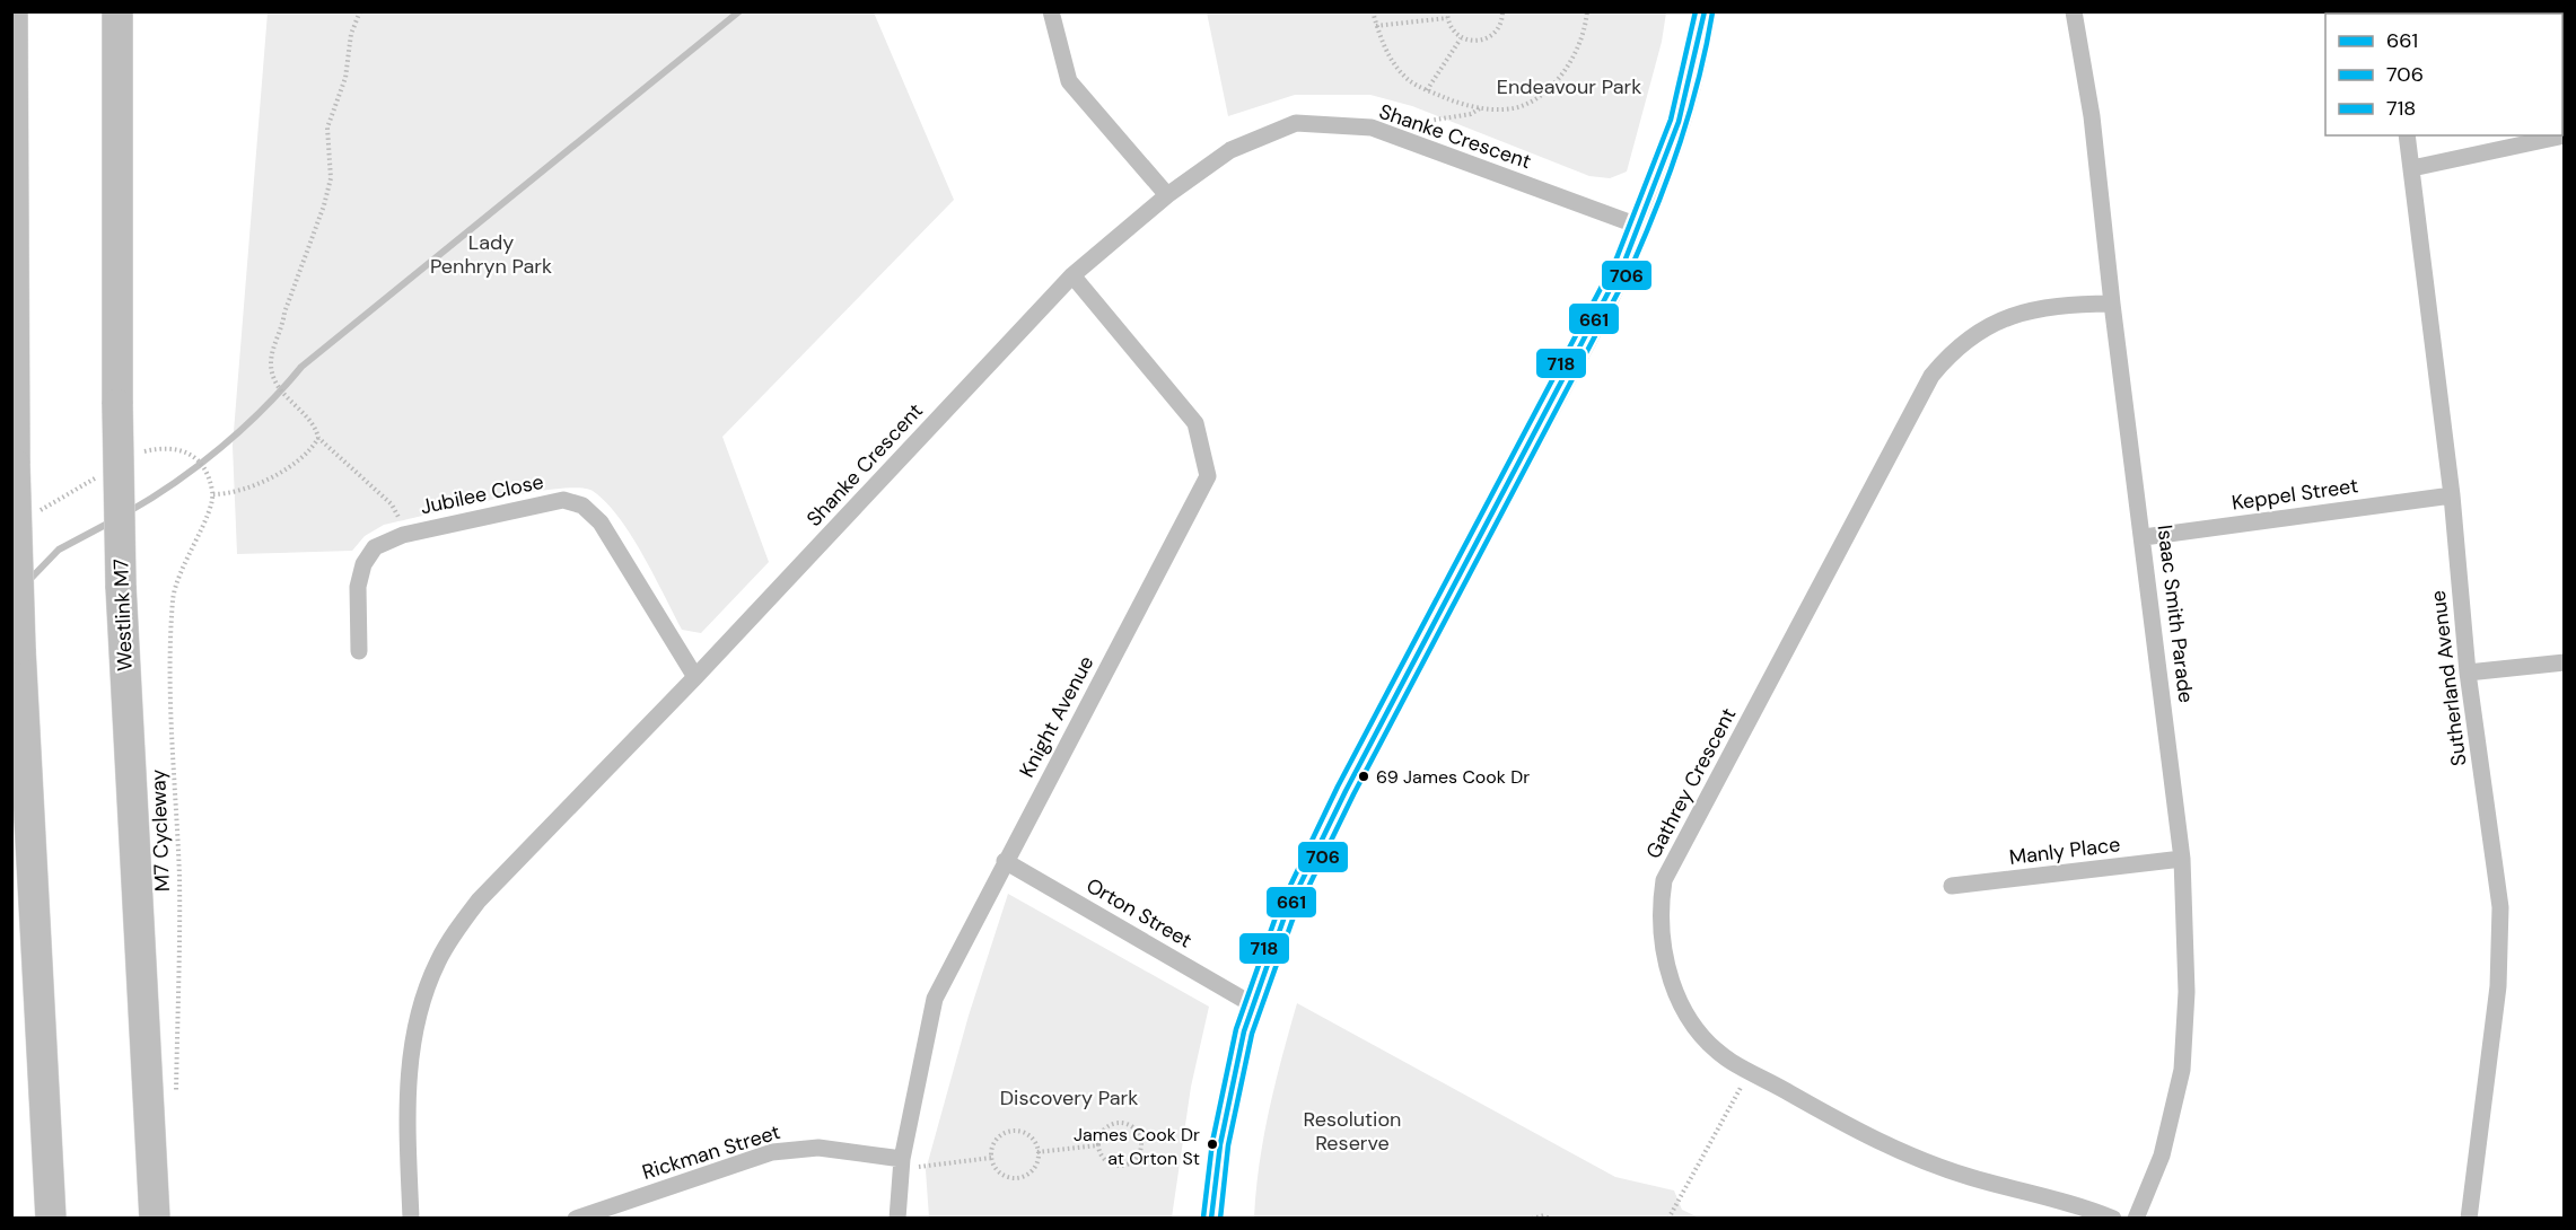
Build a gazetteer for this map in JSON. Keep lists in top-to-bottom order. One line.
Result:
{"streets":{"highway":["Westlink M7"],"street":["Shanke Crescent","Jubilee Close","Keppel Street","Isaac Smith Parade","Sutherland Avenue","Knight Avenue","Gathrey Crescent","Manly Place","Orton Street","Rickman Street"],"path":["M7 Cycleway"]},"crossings":[["Shanke Crescent","Jubilee Close"],["Shanke Crescent","Knight Avenue"],["Keppel Street","Isaac Smith Parade"],["Keppel Street","Sutherland Avenue"],["Isaac Smith Parade","Gathrey Crescent"],["Isaac Smith Parade","Manly Place"],["Knight Avenue","Orton Street"],["Knight Avenue","Rickman Street"]],"parks":["Endeavour Park","Lady Penhryn Park","Discovery Park","Resolution Reserve"],"places":["69 James Cook Dr","James Cook Dr at Orton St"],"lines":["transit line 661","transit line 718","transit line 706"],"legend":["661","706","718"]}
